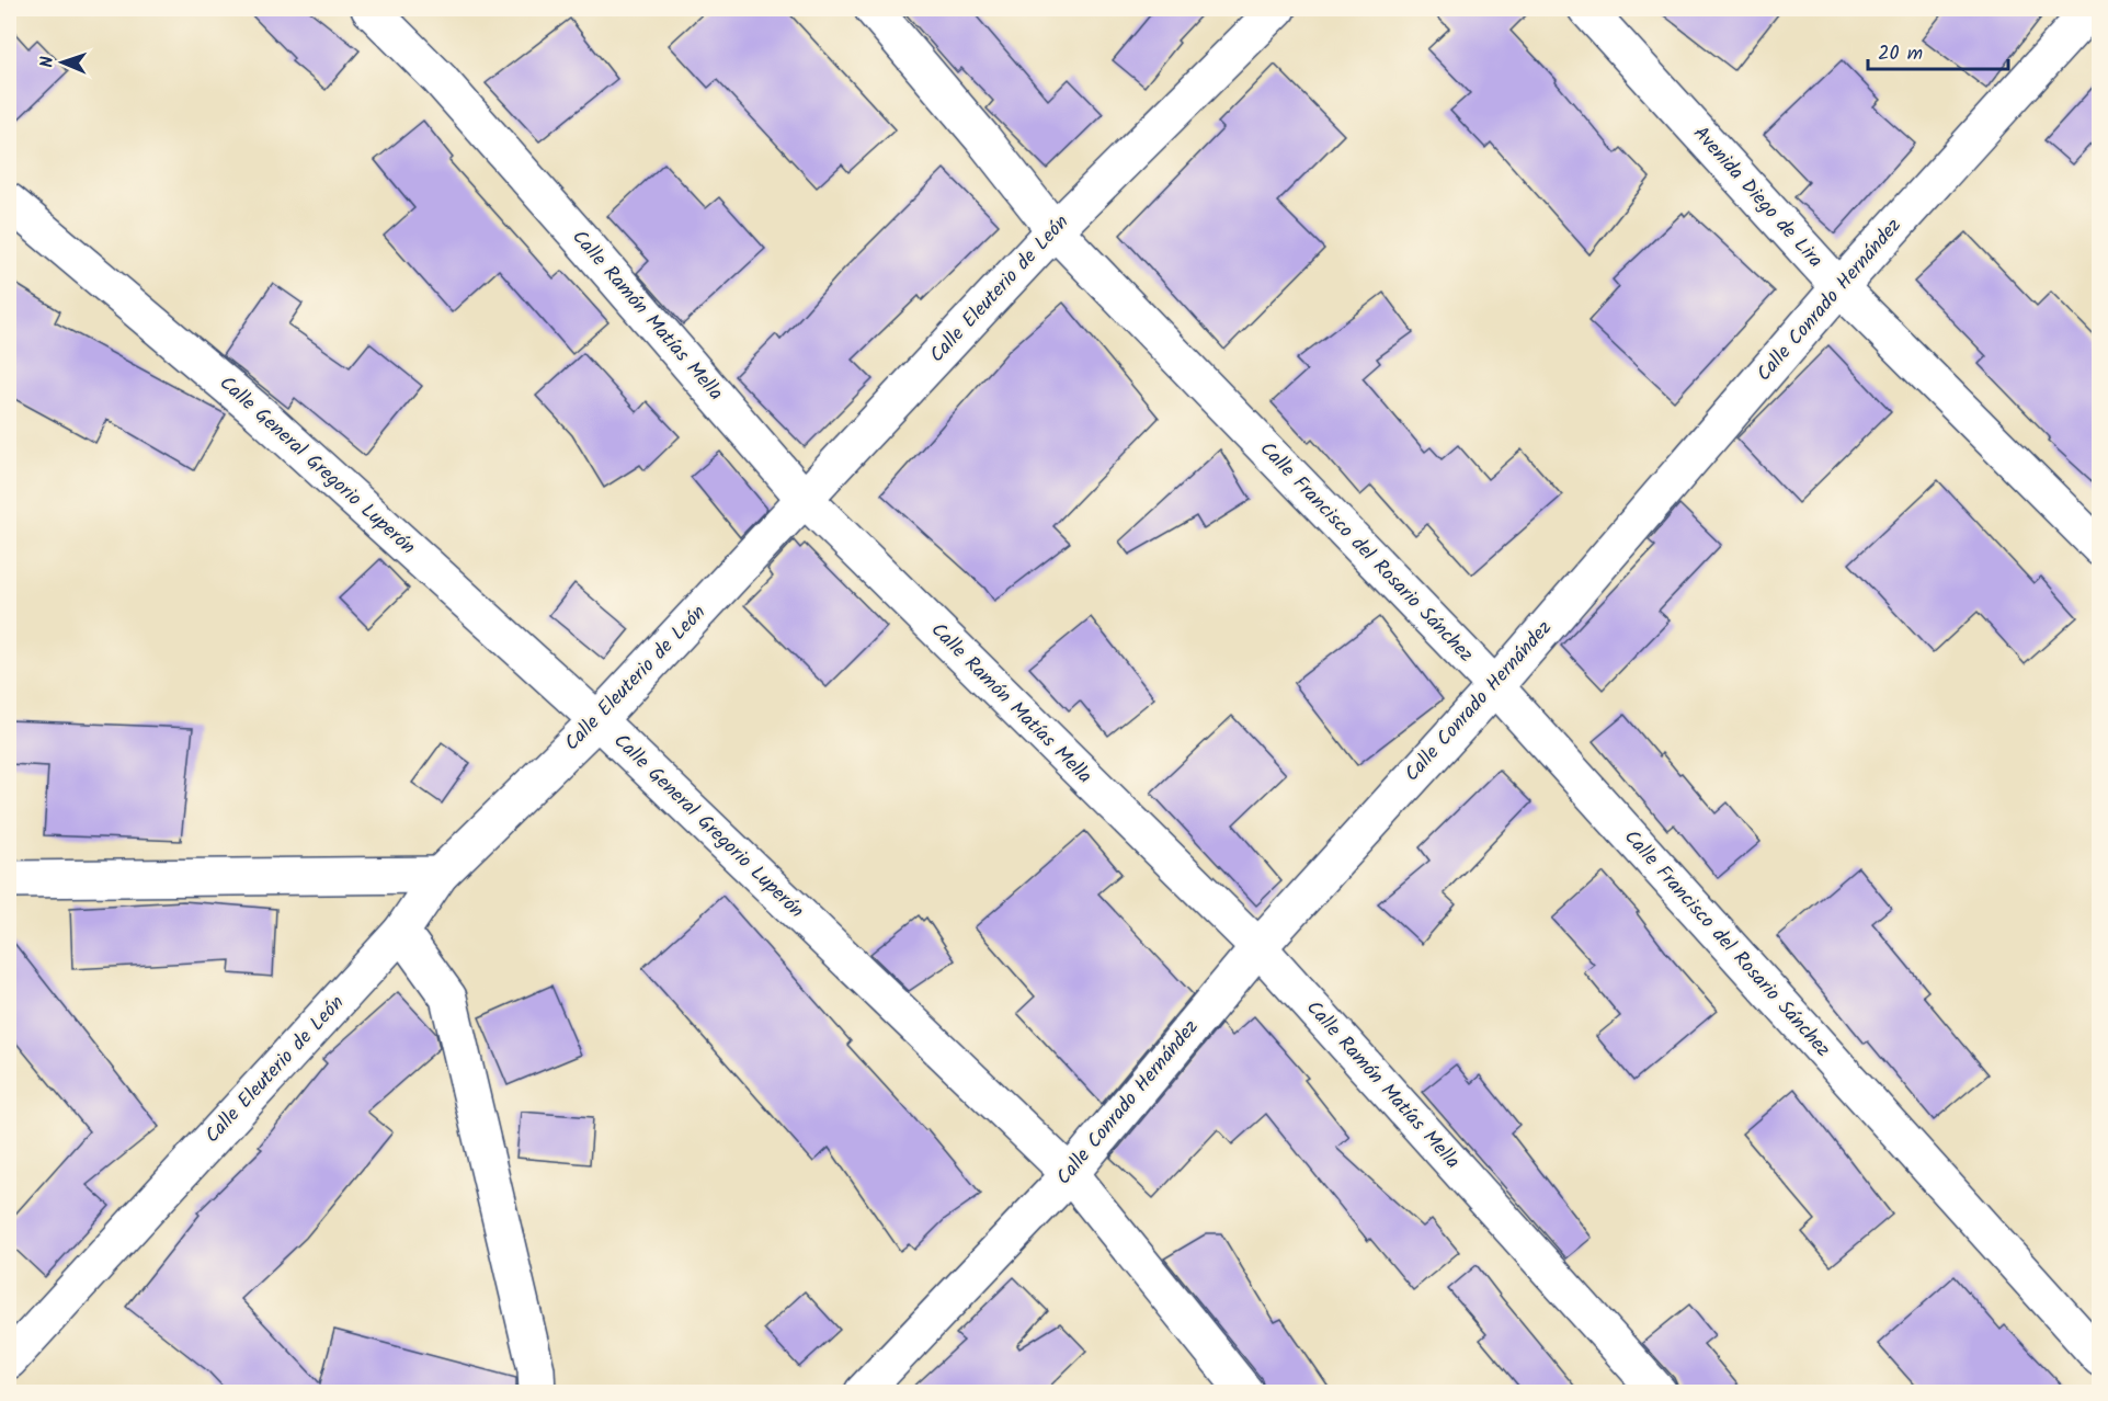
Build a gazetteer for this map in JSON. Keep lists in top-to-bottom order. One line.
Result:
{"streets":{"street":["Avenida Diego de Lira","Calle Eleuterio de León","Calle Conrado Hernández","Calle Ramón Matías Mella","Calle General Gregorio Luperón","Calle Francisco del Rosario Sánchez"]},"crossings":[["Avenida Diego de Lira","Calle Conrado Hernández"],["Calle Eleuterio de León","Calle Ramón Matías Mella"],["Calle Eleuterio de León","Calle General Gregorio Luperón"],["Calle Eleuterio de León","Calle Francisco del Rosario Sánchez"],["Calle Conrado Hernández","Calle Ramón Matías Mella"],["Calle Conrado Hernández","Calle General Gregorio Luperón"],["Calle Conrado Hernández","Calle Francisco del Rosario Sánchez"]],"scale_bar":"20 m","north":"left"}
